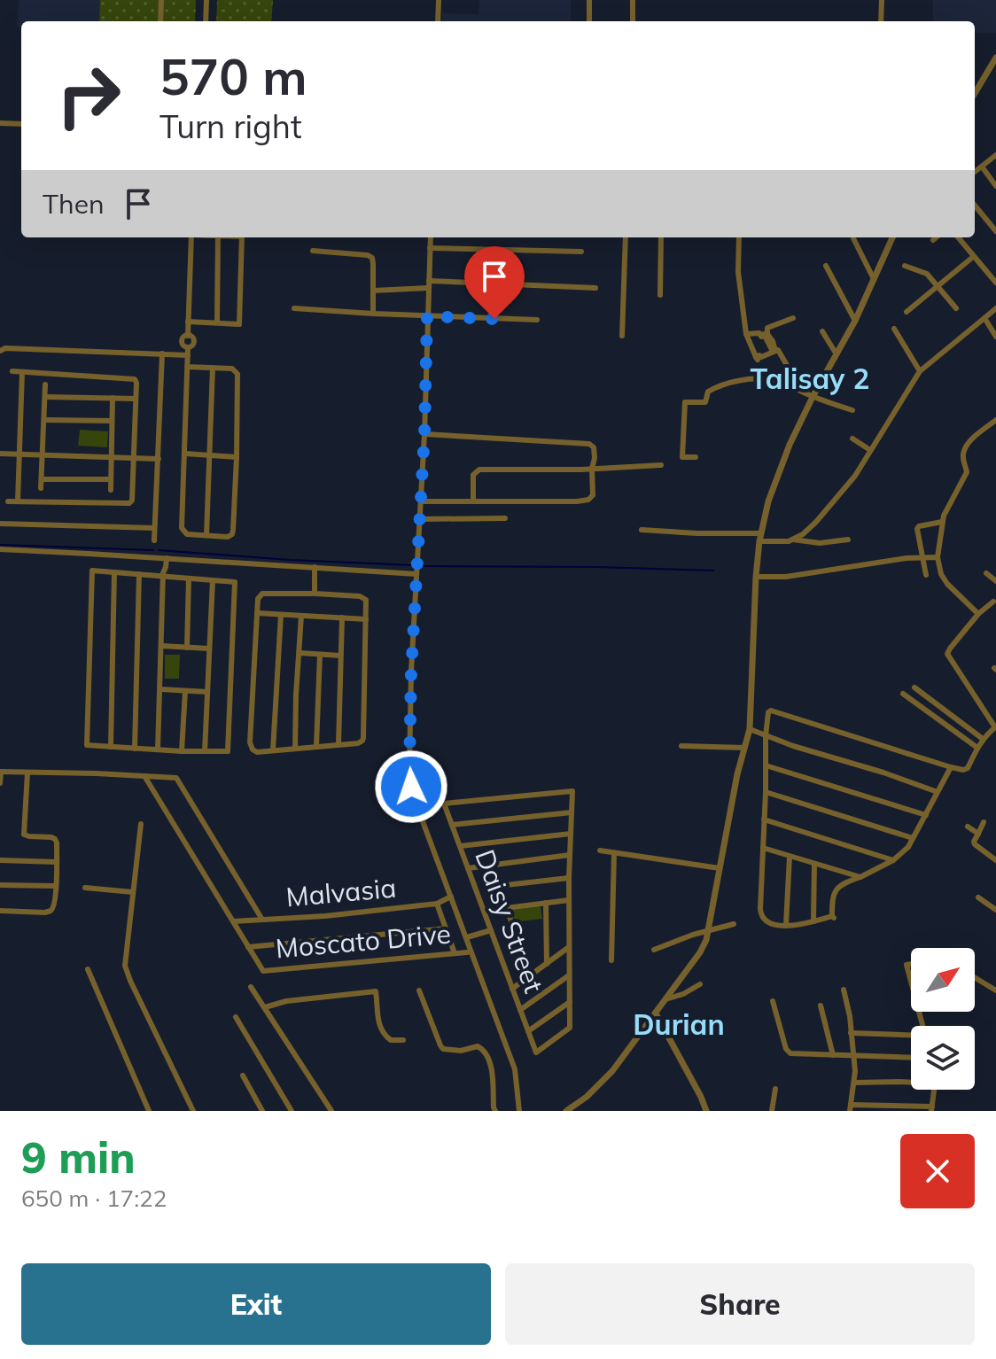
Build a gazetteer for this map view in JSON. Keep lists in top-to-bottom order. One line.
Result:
{"streets":{"street":["Malvasia","Daisy Street","Moscato Drive"]},"districts":["Talisay 2","Durian"],"north":"top right","page":{"turn":["570 m","Turn right"],"then":"Then","heading":["9 min","650 m · 17:22"],"buttons":["Exit","Share"]}}
